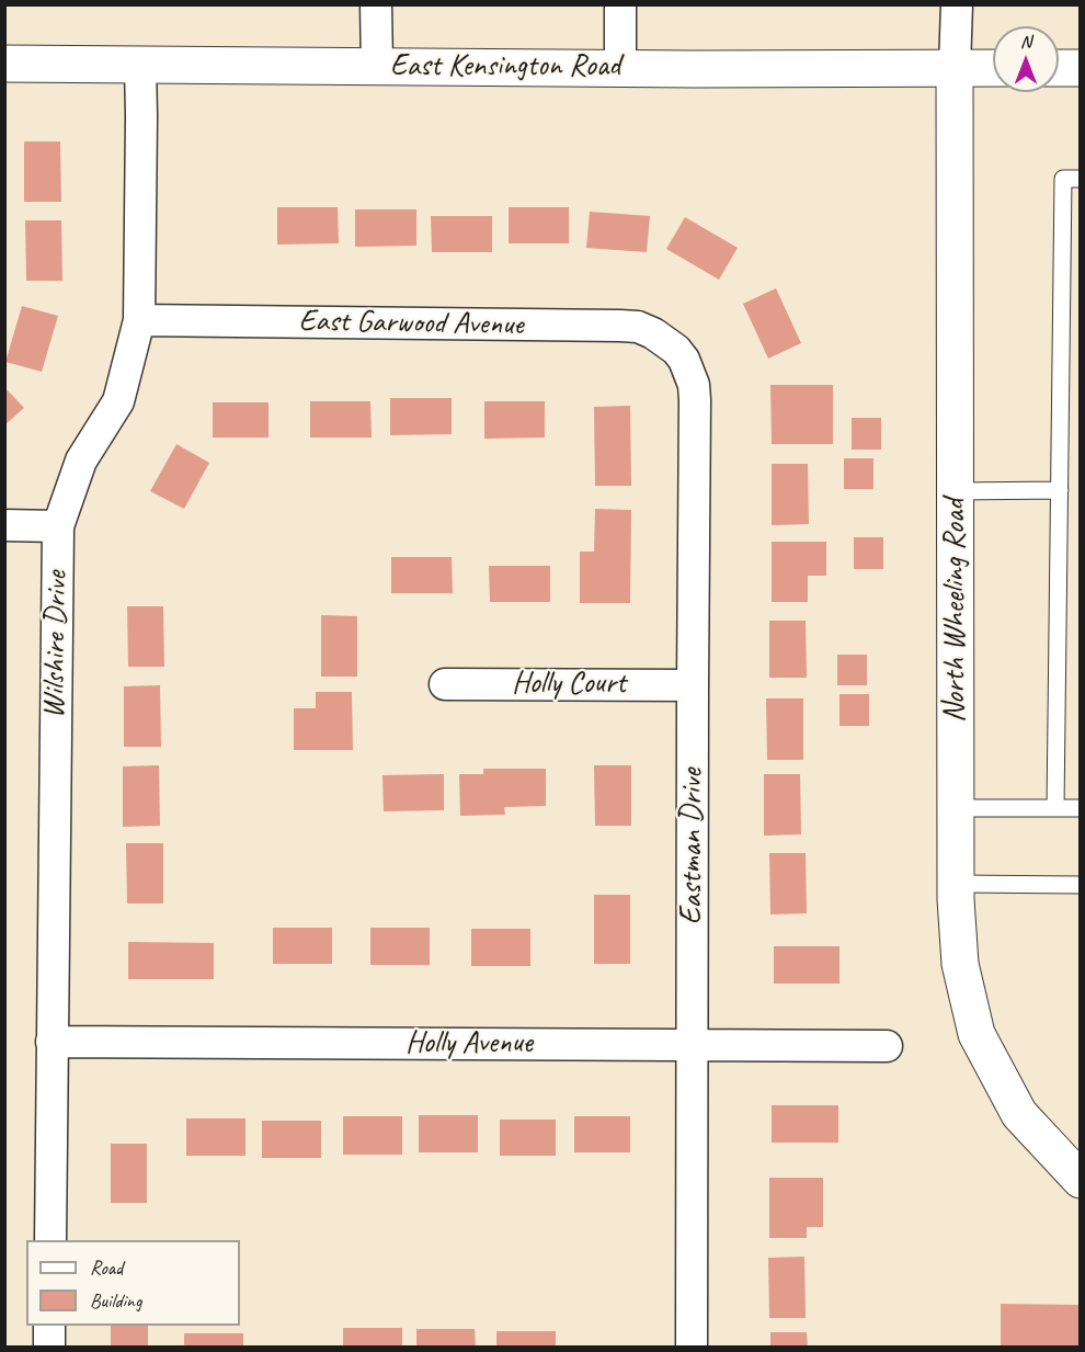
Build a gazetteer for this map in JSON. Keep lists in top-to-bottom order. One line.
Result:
{"streets":{"street":["East Kensington Road","East Garwood Avenue","North Wheeling Road","Wilshire Drive","Holly Court","Eastman Drive","Holly Avenue"]},"crossings":[["East Kensington Road","North Wheeling Road"],["East Kensington Road","Wilshire Drive"],["East Garwood Avenue","Wilshire Drive"],["East Garwood Avenue","Eastman Drive"],["Wilshire Drive","Holly Avenue"],["Holly Court","Eastman Drive"],["Eastman Drive","Holly Avenue"]],"legend":["Road","Building"],"north":"top"}
